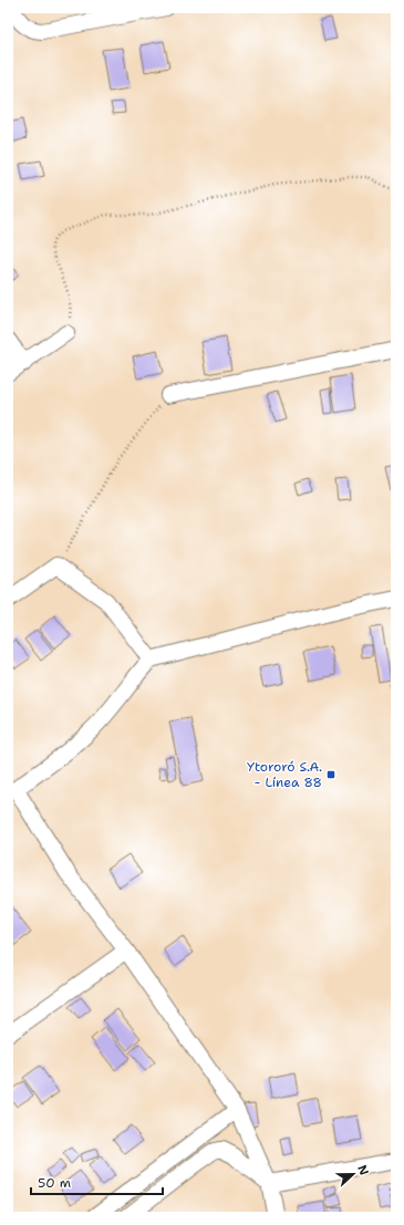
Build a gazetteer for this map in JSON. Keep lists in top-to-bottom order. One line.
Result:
{"places":{"transit":["Ytororó S.A. - Línea 88"]},"scale_bar":"50 m","north":"right"}
